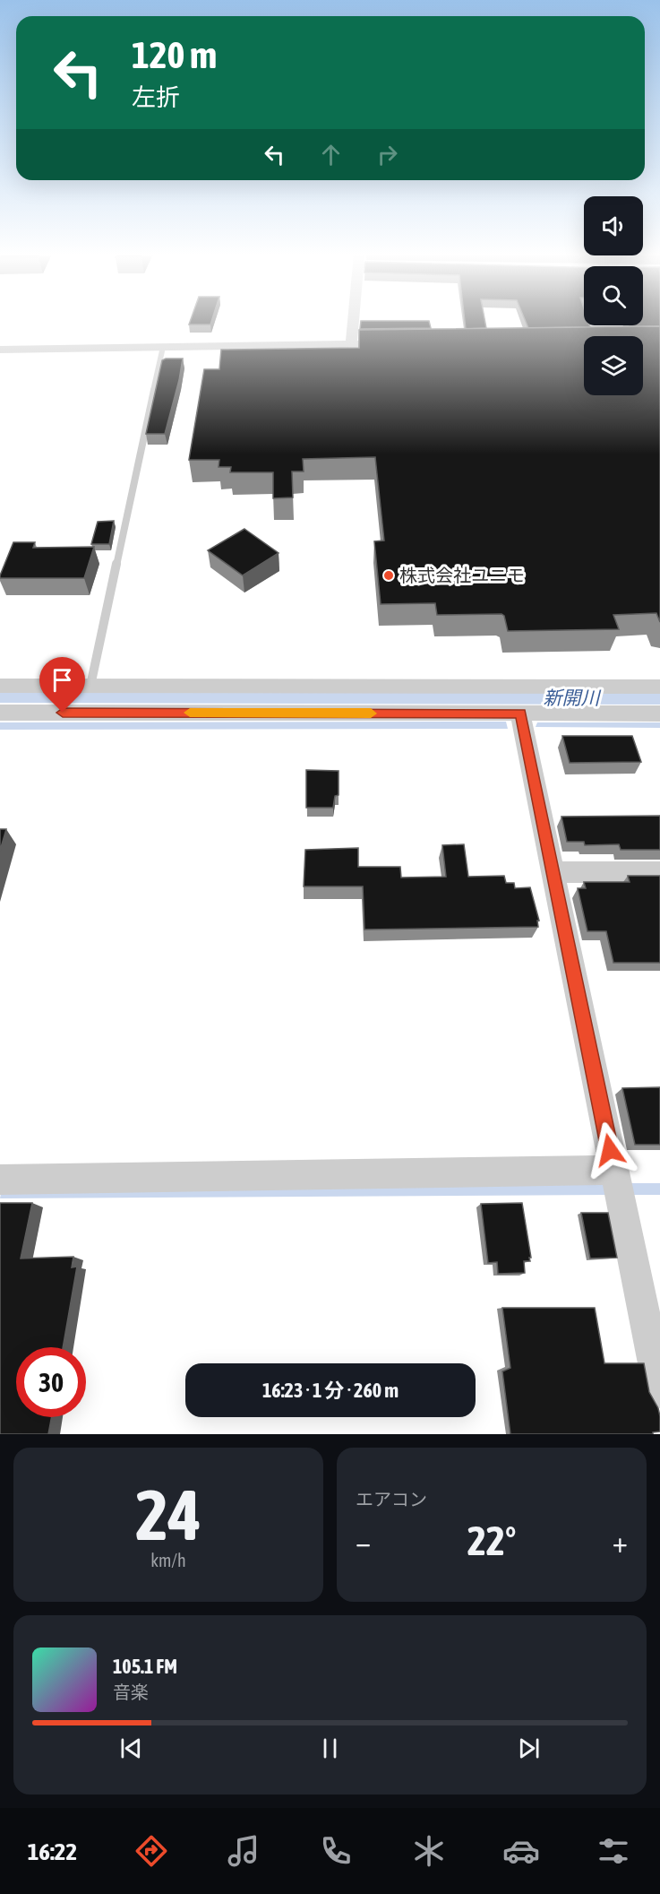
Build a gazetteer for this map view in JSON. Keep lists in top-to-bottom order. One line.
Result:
{"water":["新開川"],"places":["株式会社ユニモ"],"page":{"turn":["120 m","左折"],"limit":"30","trip":"16:23 · 1 分 · 260 m","tile":[["24","km/h"],"エアコン"],"heat":["−","22°","+"],"song":["105.1 FM","音楽"],"tabs":"16:22"}}
